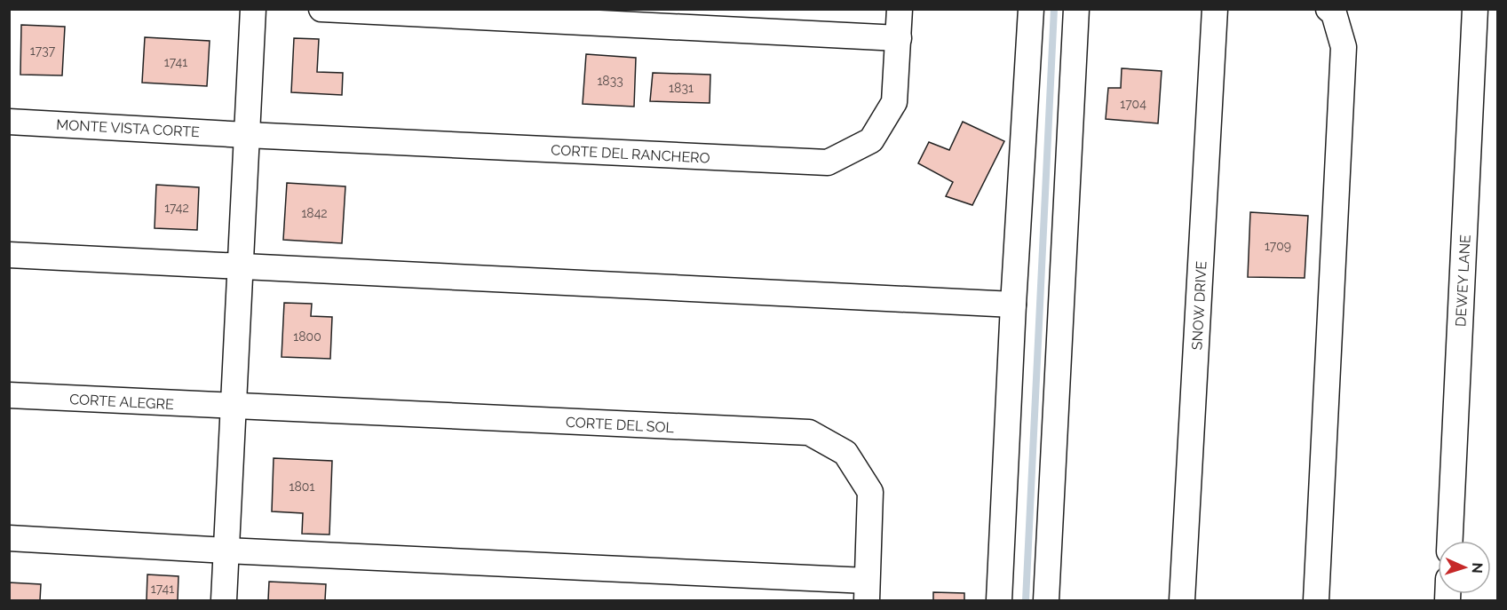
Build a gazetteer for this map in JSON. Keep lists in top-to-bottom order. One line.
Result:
{"streets":{"street":["MONTE VISTA CORTE","CORTE DEL RANCHERO","DEWEY LANE","SNOW DRIVE","CORTE ALEGRE","CORTE DEL SOL"]},"crossings":[["MONTE VISTA CORTE","CORTE DEL RANCHERO"],["CORTE ALEGRE","CORTE DEL SOL"]],"house_numbers":["1737","1741","1833","1831","1704","1742","1842","1709","1800","1801","1741"],"north":"right"}
